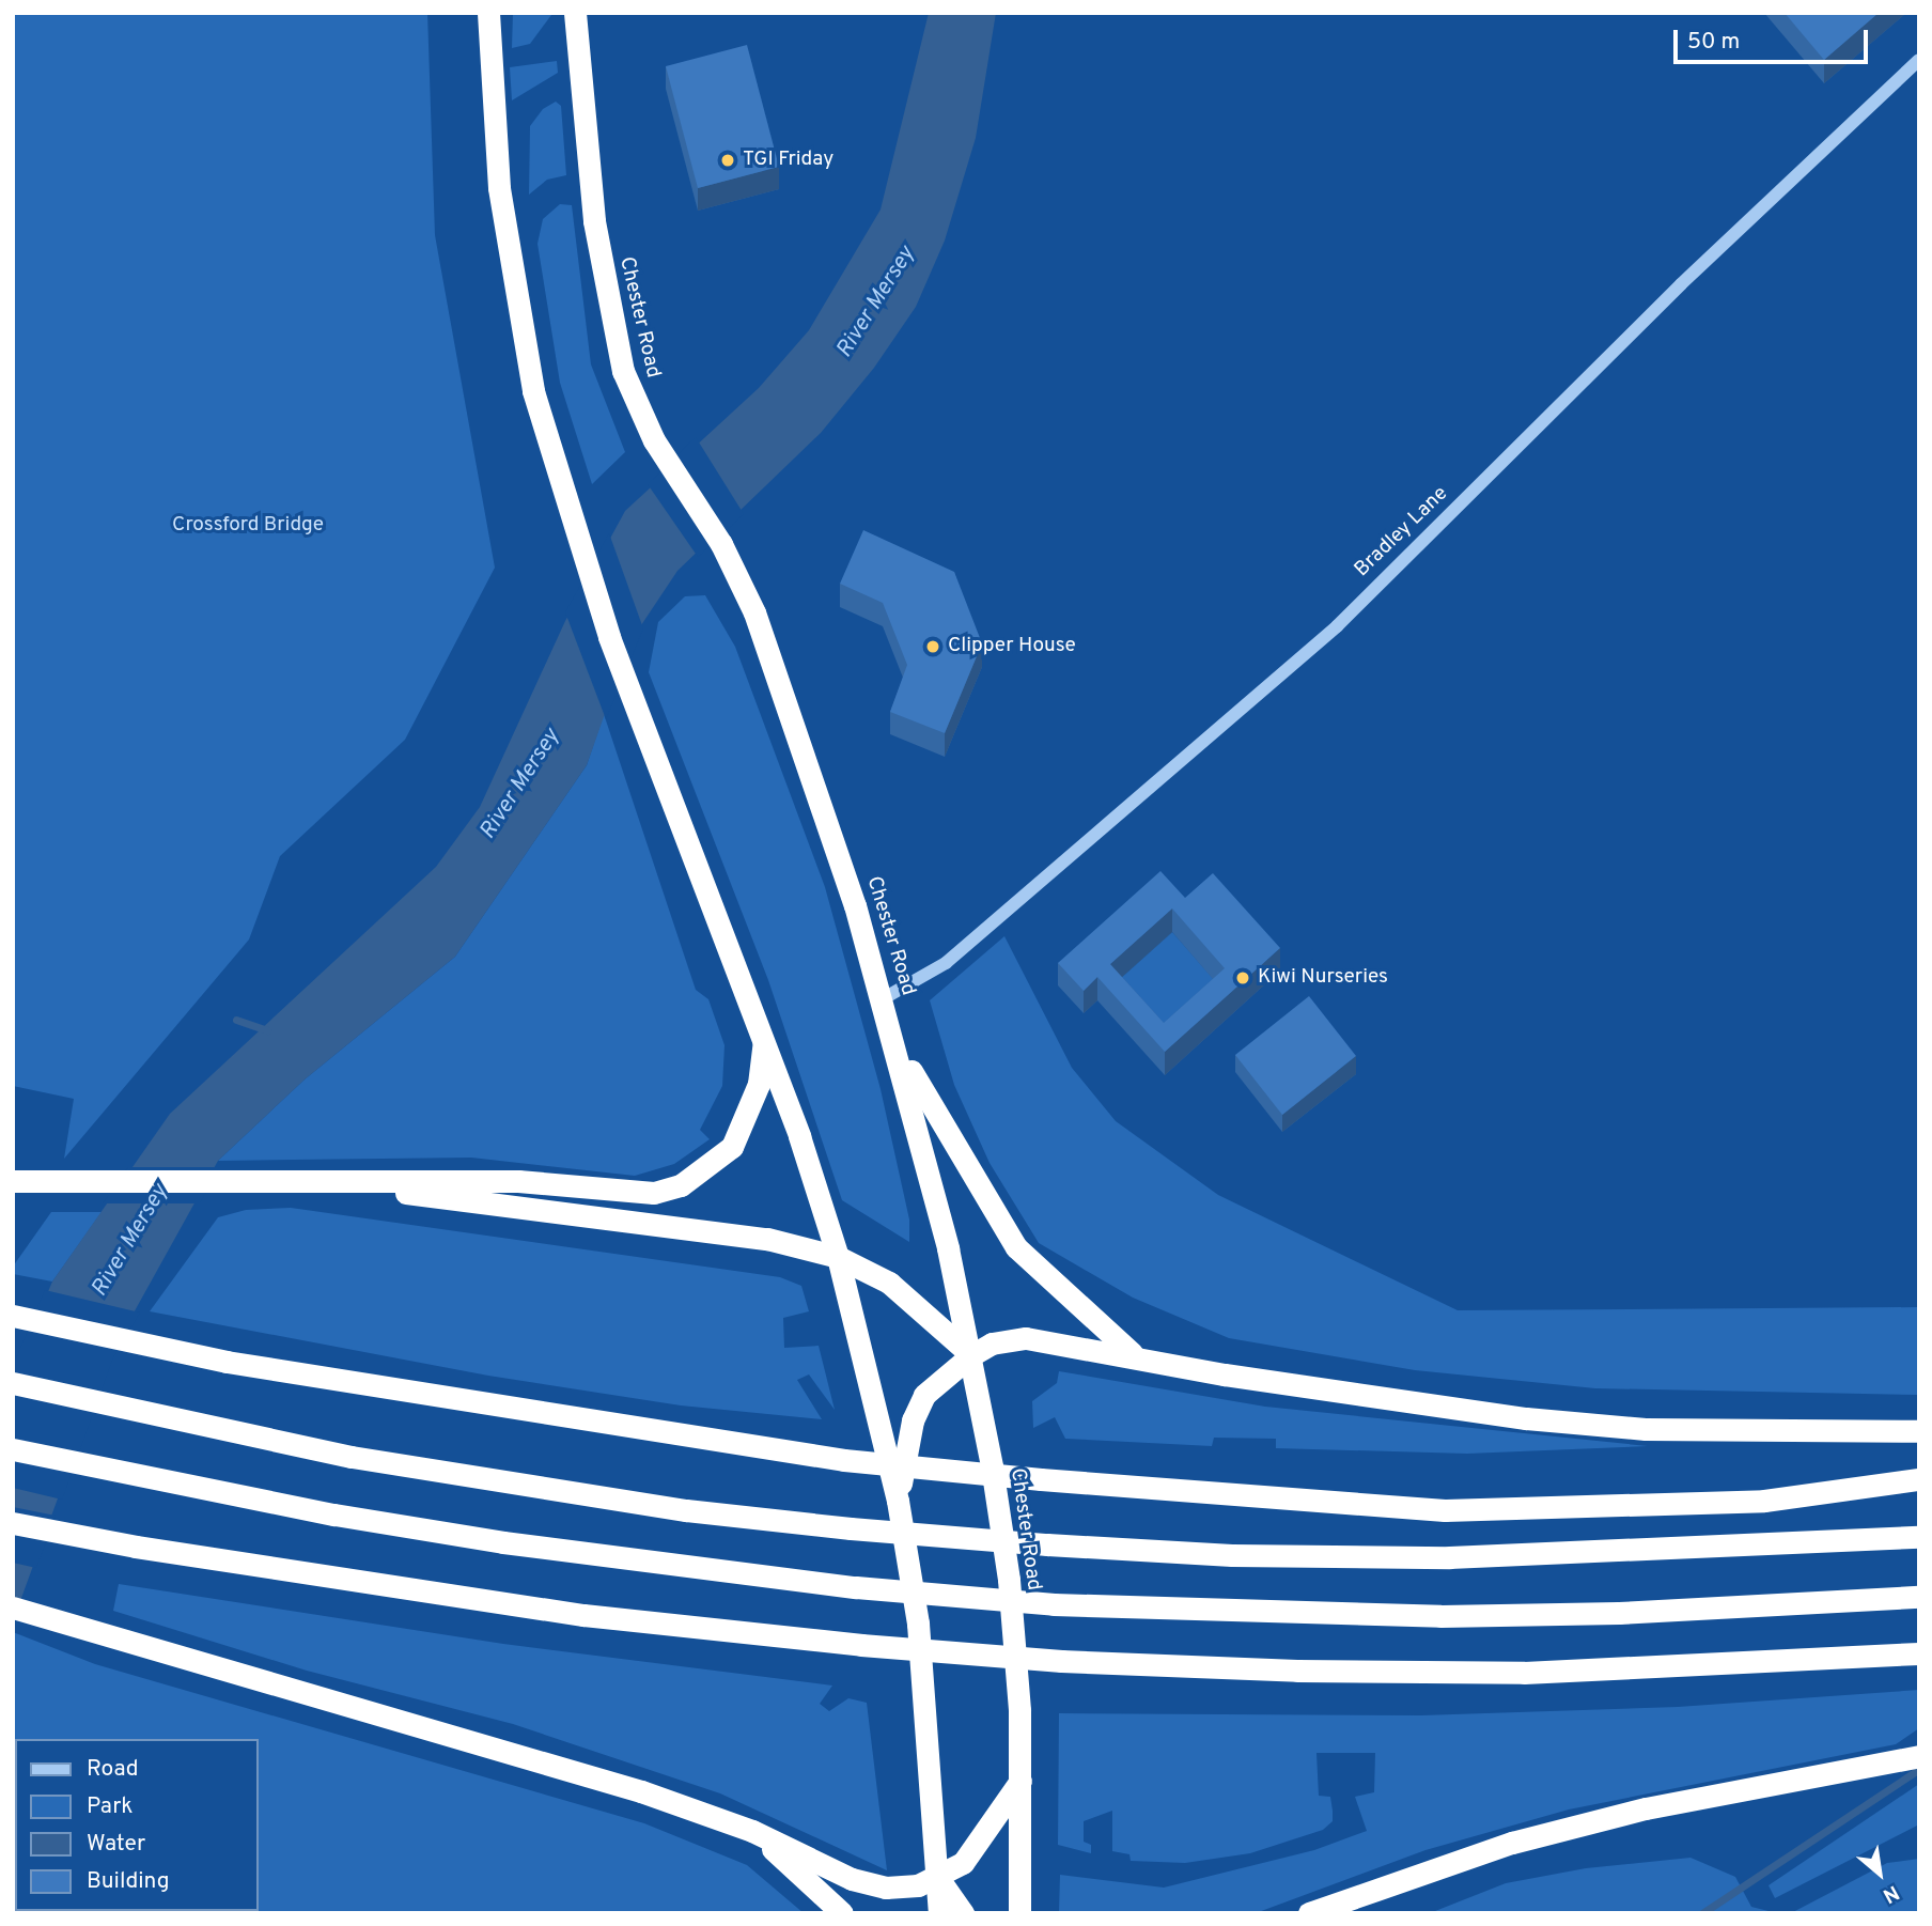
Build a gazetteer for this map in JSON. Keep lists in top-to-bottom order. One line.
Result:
{"streets":{"highway":["Chester Road"],"street":["Bradley Lane"]},"crossings":[["Chester Road","Bradley Lane"]],"water":["River Mersey"],"parks":["Crossford Bridge"],"places":["TGI Friday","Clipper House","Kiwi Nurseries"],"legend":["Road","Park","Water","Building"],"scale_bar":"50 m","north":"bottom right"}
